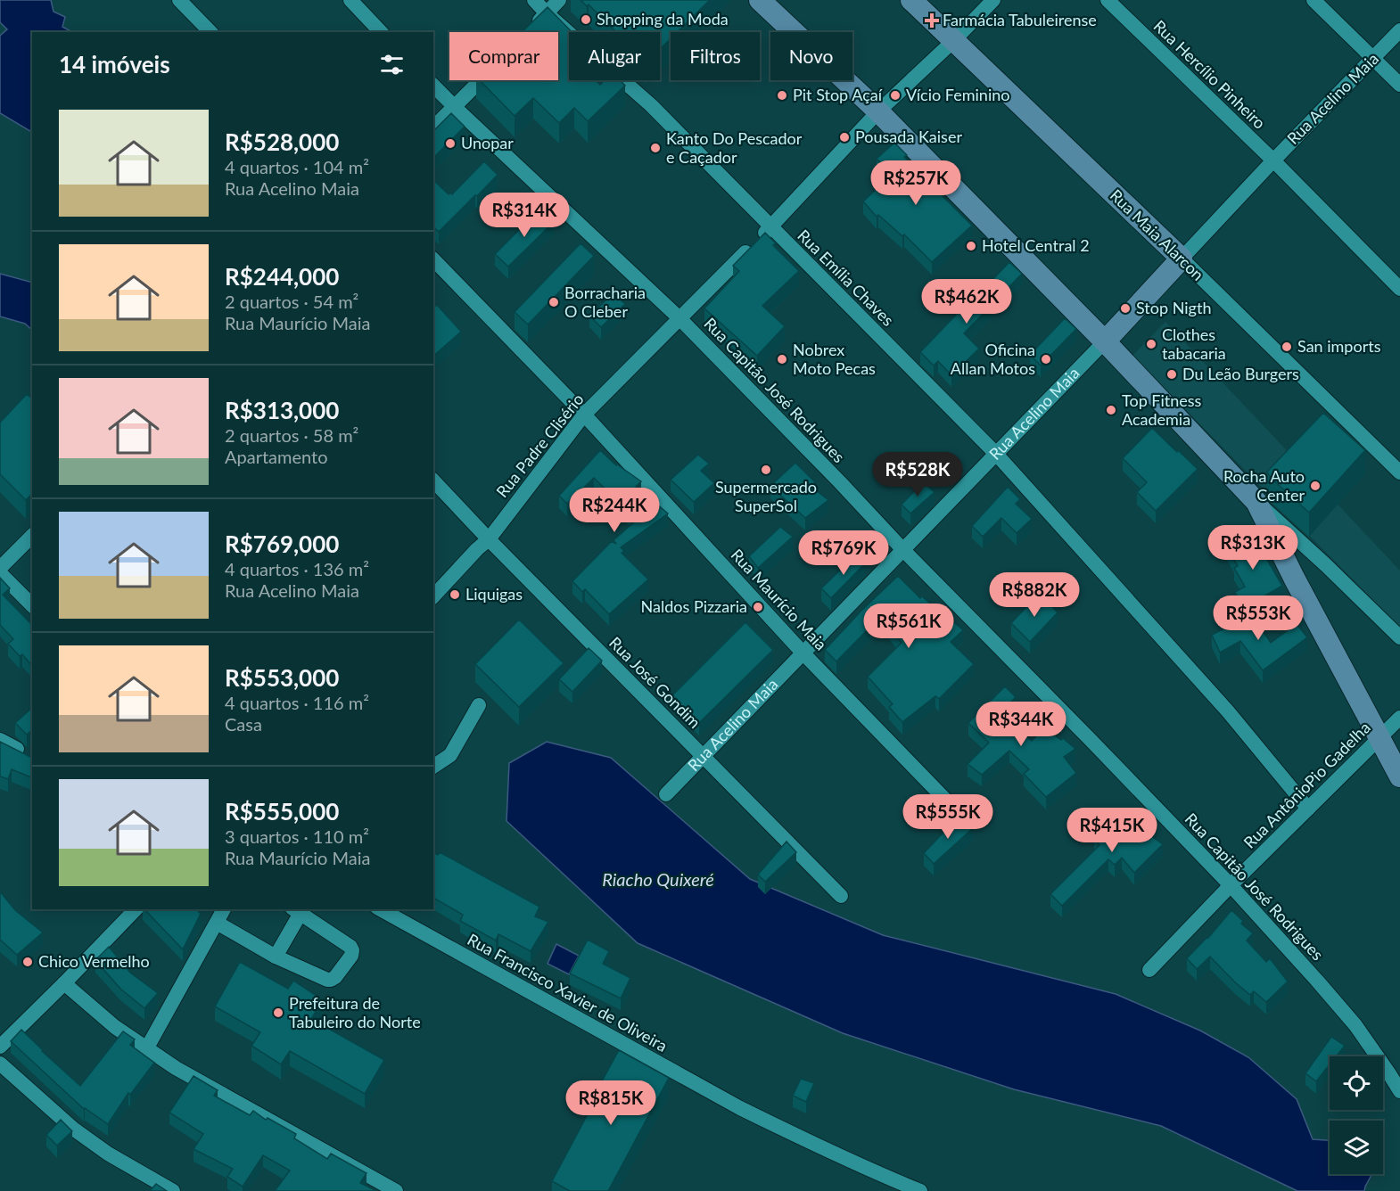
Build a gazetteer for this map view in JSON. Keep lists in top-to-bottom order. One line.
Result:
{"streets":{"main road":["Rua Acelino Maia","Rua Maia Alarcon"],"street":["Rua Hercílio Pinheiro","Rua Emília Chaves","Rua Capitão José Rodrigues","Rua Padre Clisério","Rua Maurício Maia","Rua José Gondim","Rua AntônioPio Gadelha","Rua Francisco Xavier de Oliveira"]},"crossings":[["Rua Hercílio Pinheiro","Rua Acelino Maia"],["Rua Acelino Maia","Rua Maia Alarcon"],["Rua Acelino Maia","Rua Emília Chaves"],["Rua Acelino Maia","Rua Capitão José Rodrigues"],["Rua Acelino Maia","Rua Maurício Maia"],["Rua Acelino Maia","Rua José Gondim"],["Rua Maia Alarcon","Rua Padre Clisério"],["Rua Emília Chaves","Rua Padre Clisério"],["Rua Emília Chaves","Rua AntônioPio Gadelha"],["Rua Capitão José Rodrigues","Rua Padre Clisério"],["Rua Capitão José Rodrigues","Rua AntônioPio Gadelha"],["Rua Padre Clisério","Rua Maurício Maia"],["Rua Padre Clisério","Rua José Gondim"]],"water":["Riacho Quixeré"],"places":{"other":["Shopping da Moda","Pit Stop Açaí","Vício Feminino","Pousada Kaiser","Unopar","Kanto Do Pescador e Caçador","Hotel Central 2","Borracharia O Cleber","Stop Nigth","Clothes tabacaria","San imports","Nobrex Moto Pecas","Oficina Allan Motos","Du Leão Burgers","Top Fitness Academia","Supermercado SuperSol","Rocha Auto Center","Liquigas","Naldos Pizzaria","Chico Vermelho","Prefeitura de Tabuleiro do Norte"],"health":["Farmácia Tabuleirense"]},"page":{"chip":["Comprar","Alugar","Filtros","Novo"],"heading":"14 imóveis","list":[{"name":"R$528,000","note":"4 quartos · 104 m² · Rua Acelino Maia"},{"name":"R$244,000","note":"2 quartos · 54 m² · Rua Maurício Maia"},{"name":"R$313,000","note":"2 quartos · 58 m² · Apartamento"},{"name":"R$769,000","note":"4 quartos · 136 m² · Rua Acelino Maia"},{"name":"R$553,000","note":"4 quartos · 116 m² · Casa"},{"name":"R$555,000","note":"3 quartos · 110 m² · Rua Maurício Maia"}],"price":["R$257K","R$314K","R$462K","R$528K","R$244K","R$313K","R$769K","R$882K","R$553K","R$561K","R$344K","R$555K","R$415K","R$815K"]}}
